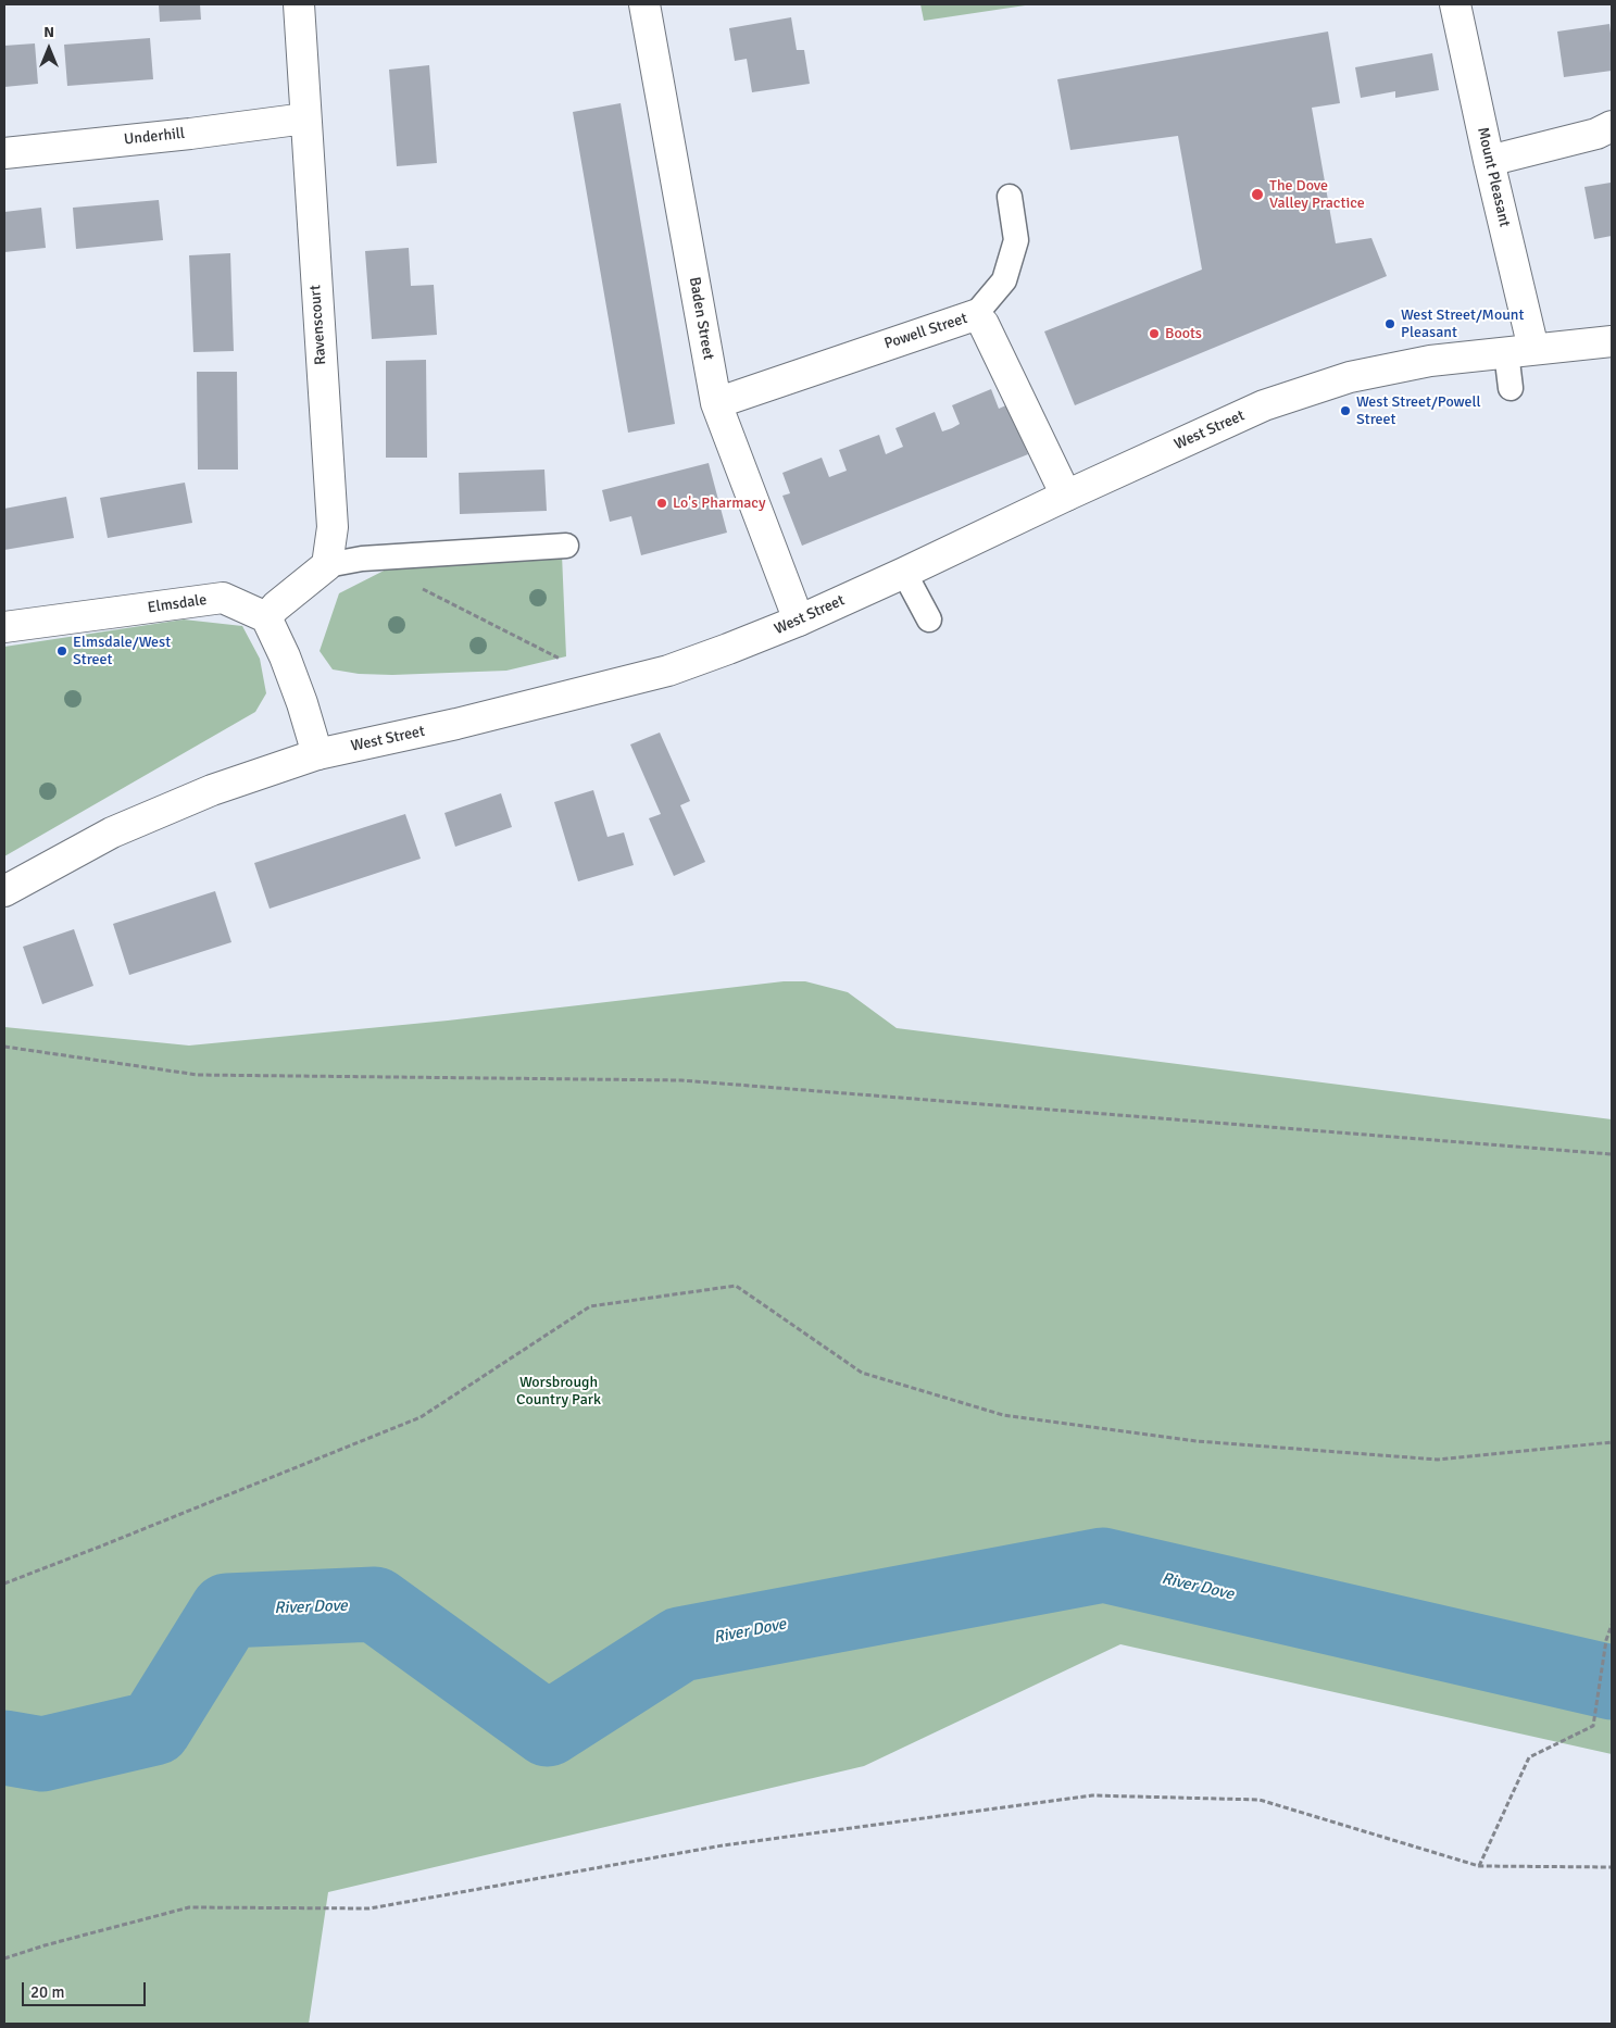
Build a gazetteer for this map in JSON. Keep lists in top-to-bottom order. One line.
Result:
{"streets":{"street":["Underhill","Mount Pleasant","Baden Street","Ravenscourt","Powell Street","West Street","Elmsdale"]},"crossings":[["Underhill","Ravenscourt"],["Mount Pleasant","West Street"],["Baden Street","Powell Street"],["Baden Street","West Street"],["Powell Street","West Street"]],"water":["River Dove"],"parks":["Worsbrough Country Park"],"places":["The Dove Valley Practice","West Street/Mount Pleasant","Boots","West Street/Powell Street","Lo's Pharmacy","Elmsdale/West Street"],"scale_bar":"20 m","north":"top"}
